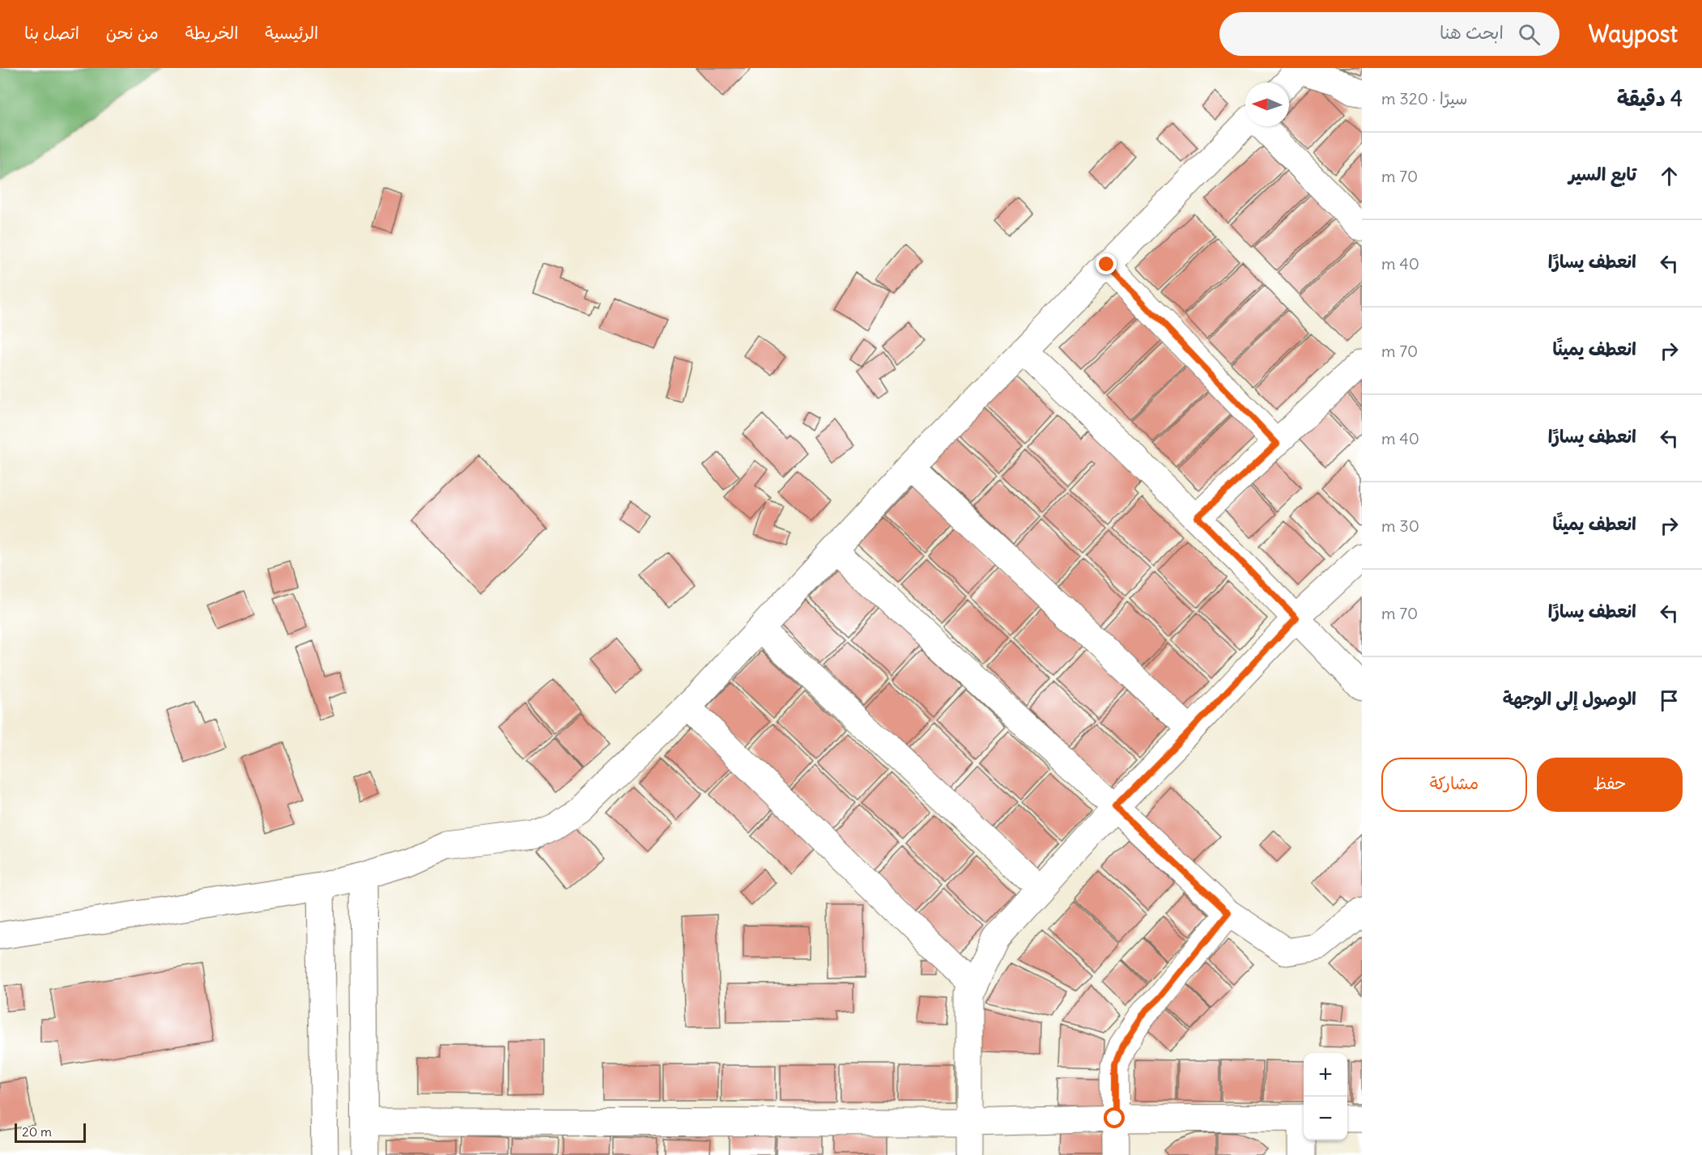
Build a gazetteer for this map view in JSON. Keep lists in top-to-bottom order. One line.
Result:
{"scale_bar":"20 m","north":"left","page":{"header":"Waypost","search":"ابحث هنا","nav":["الرئيسية","الخريطة","من نحن","اتصل بنا"],"heading":["4 دقيقة","سيرًا · 320 m"],"list":[["تابع السير","70 m"],["انعطف يسارًا","40 m"],["انعطف يمينًا","70 m"],["انعطف يسارًا","40 m"],["انعطف يمينًا","30 m"],["انعطف يسارًا","70 m"],"الوصول إلى الوجهة"],"buttons":["حفظ","مشاركة"],"map_buttons":["+","−"],"scale":"20 m"}}
